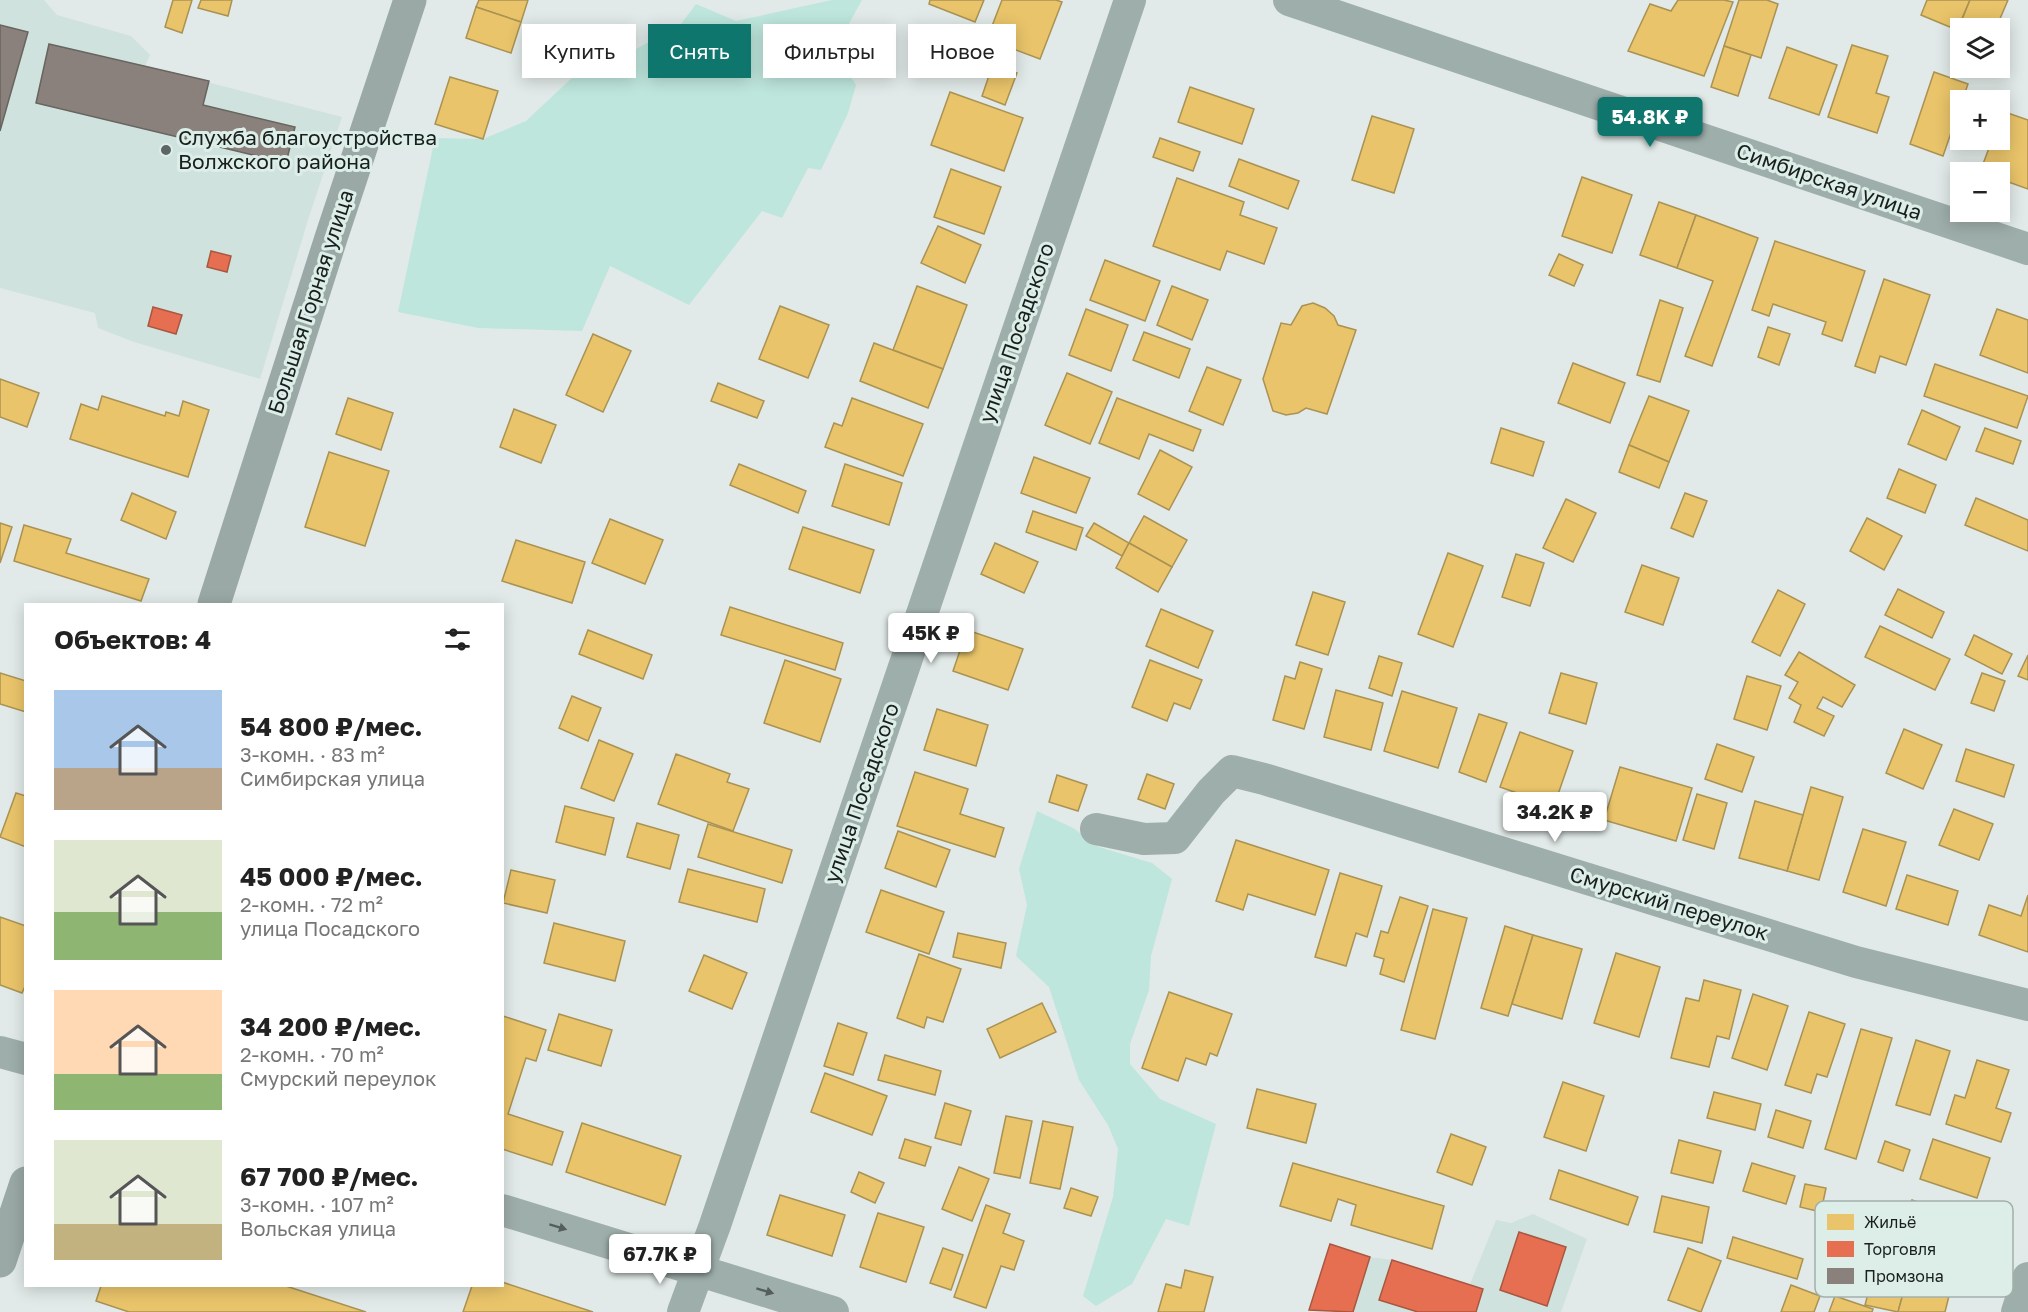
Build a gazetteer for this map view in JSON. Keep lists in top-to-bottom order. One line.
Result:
{"streets":{"main road":["Большая Горная улица"],"street":["Симбирская улица","улица Посадского","Смурский переулок"]},"places":["Служба благоустройства Волжского района"],"legend":["Жильё","Торговля","Промзона"],"page":{"map_buttons":["+","−"],"chip":["Купить","Снять","Фильтры","Новое"],"price":["54.8K ₽","45K ₽","34.2K ₽","67.7K ₽"],"heading":"Объектов: 4","list":[{"name":"54 800 ₽/мес.","note":"3-комн. · 83 m² · Симбирская улица"},{"name":"45 000 ₽/мес.","note":"2-комн. · 72 m² · улица Посадского"},{"name":"34 200 ₽/мес.","note":"2-комн. · 70 m² · Смурский переулок"},{"name":"67 700 ₽/мес.","note":"3-комн. · 107 m² · Вольская улица"}]}}
